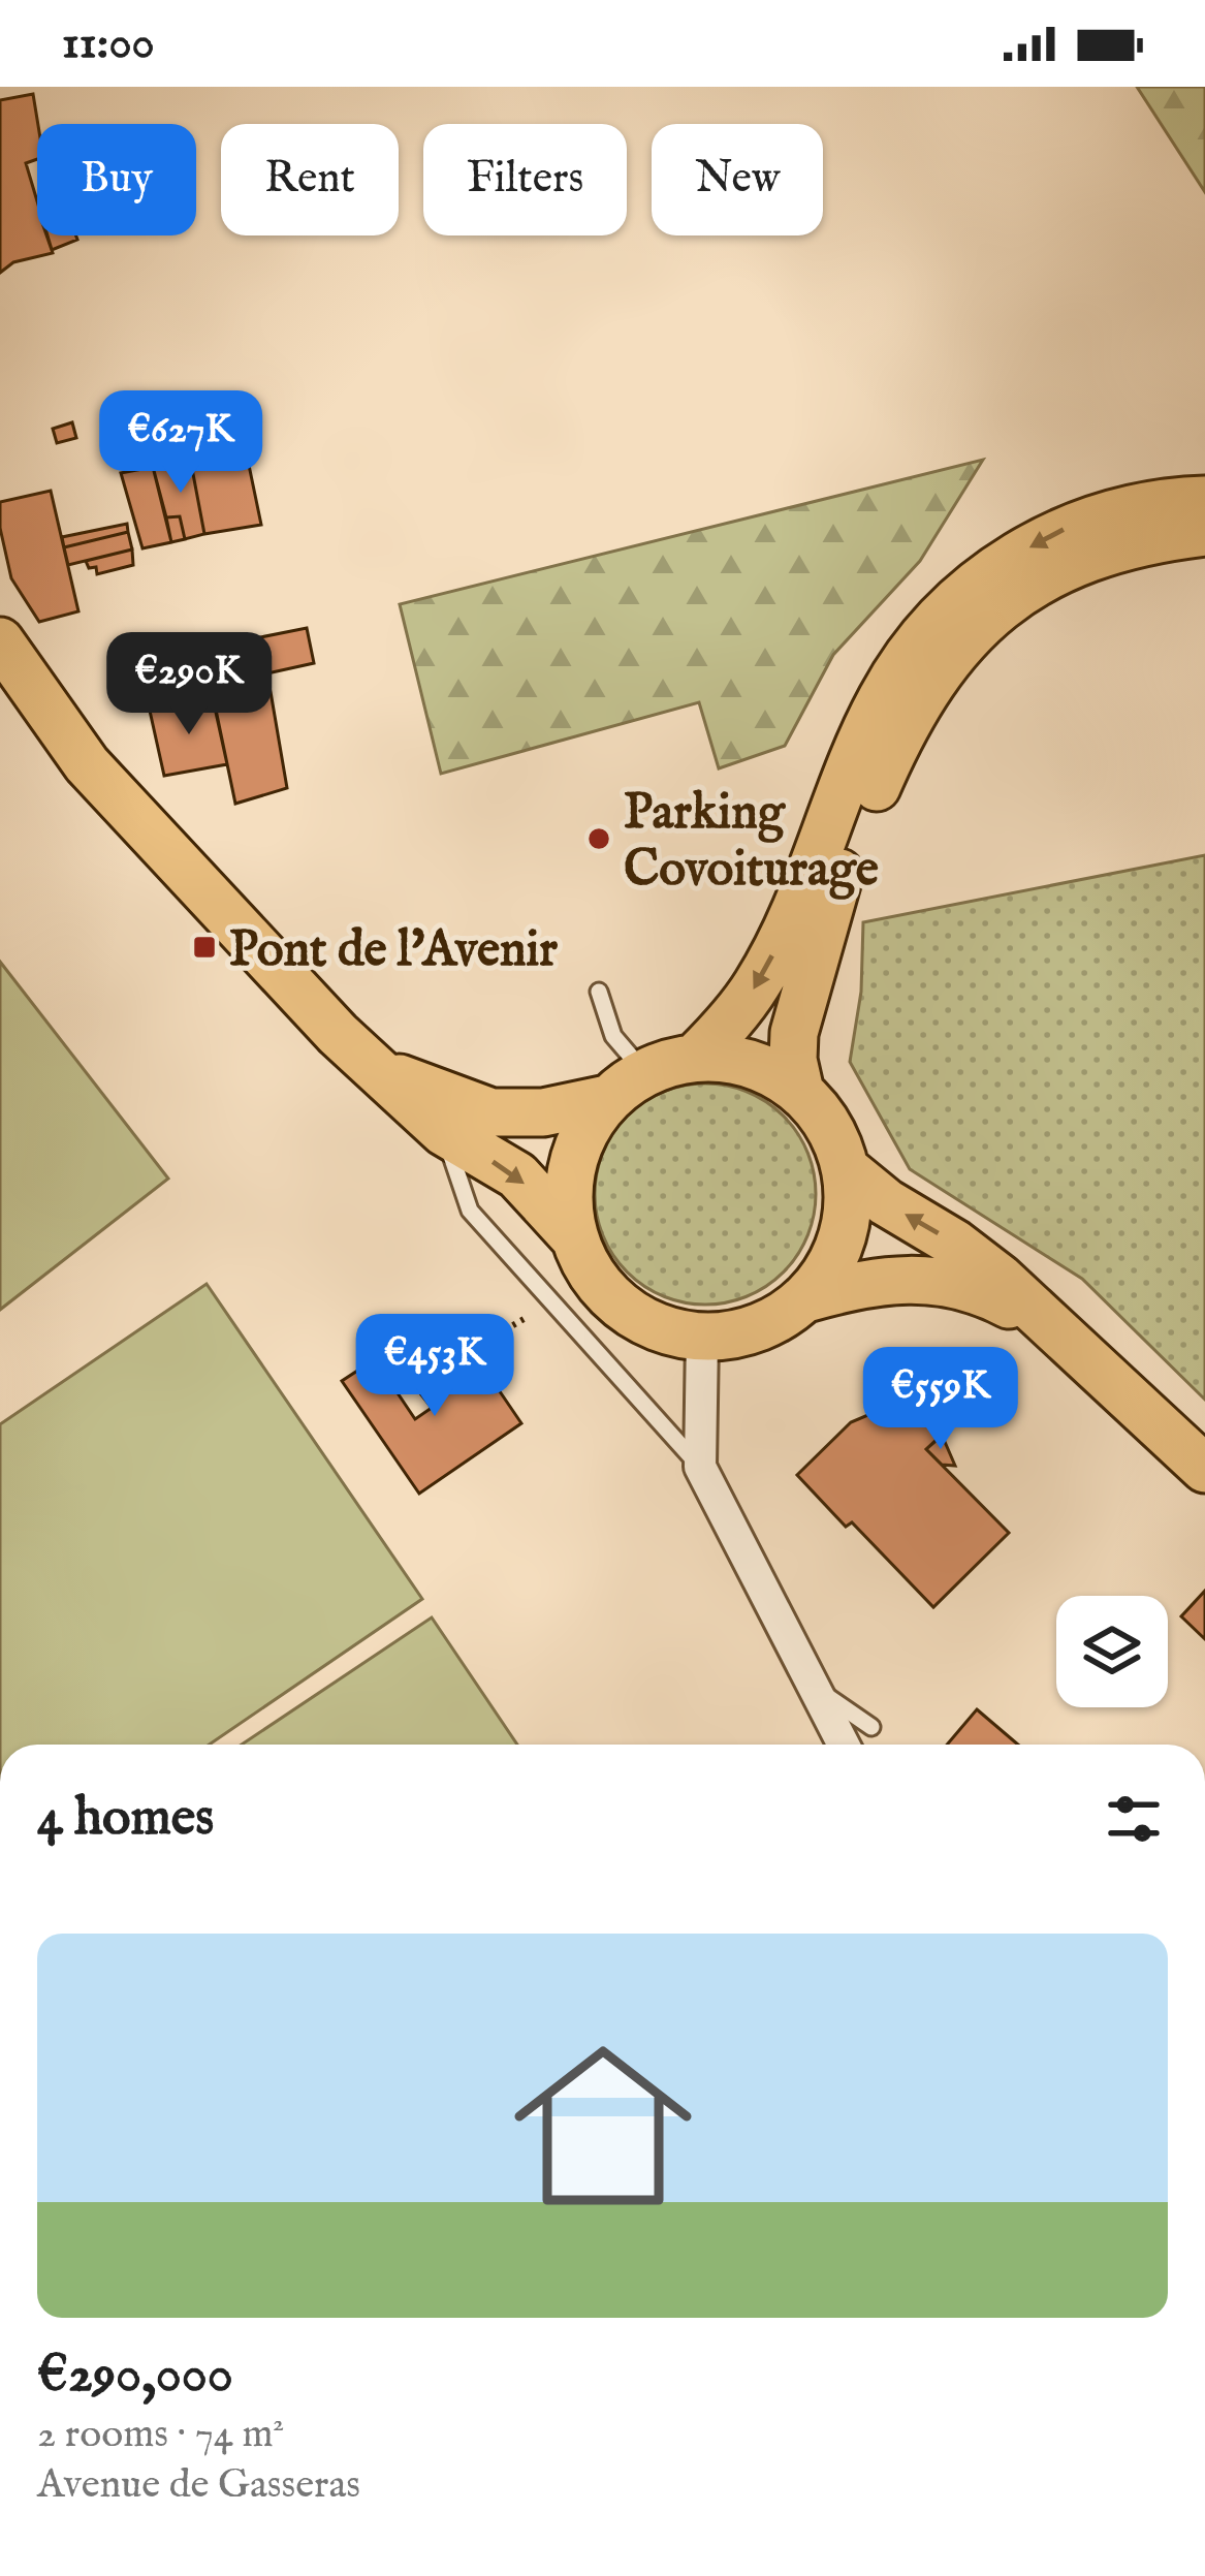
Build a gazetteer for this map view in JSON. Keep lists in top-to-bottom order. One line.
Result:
{"places":{"other":["Parking Covoiturage"],"transit":["Pont de l'Avenir"]},"page":{"status":"11:00","chip":["Buy","Rent","Filters","New"],"price":["€627K","€290K","€453K","€559K"],"heading":"4 homes","list":[{"name":"€290,000","note":"2 rooms · 74 m² · Avenue de Gasseras"}]}}
